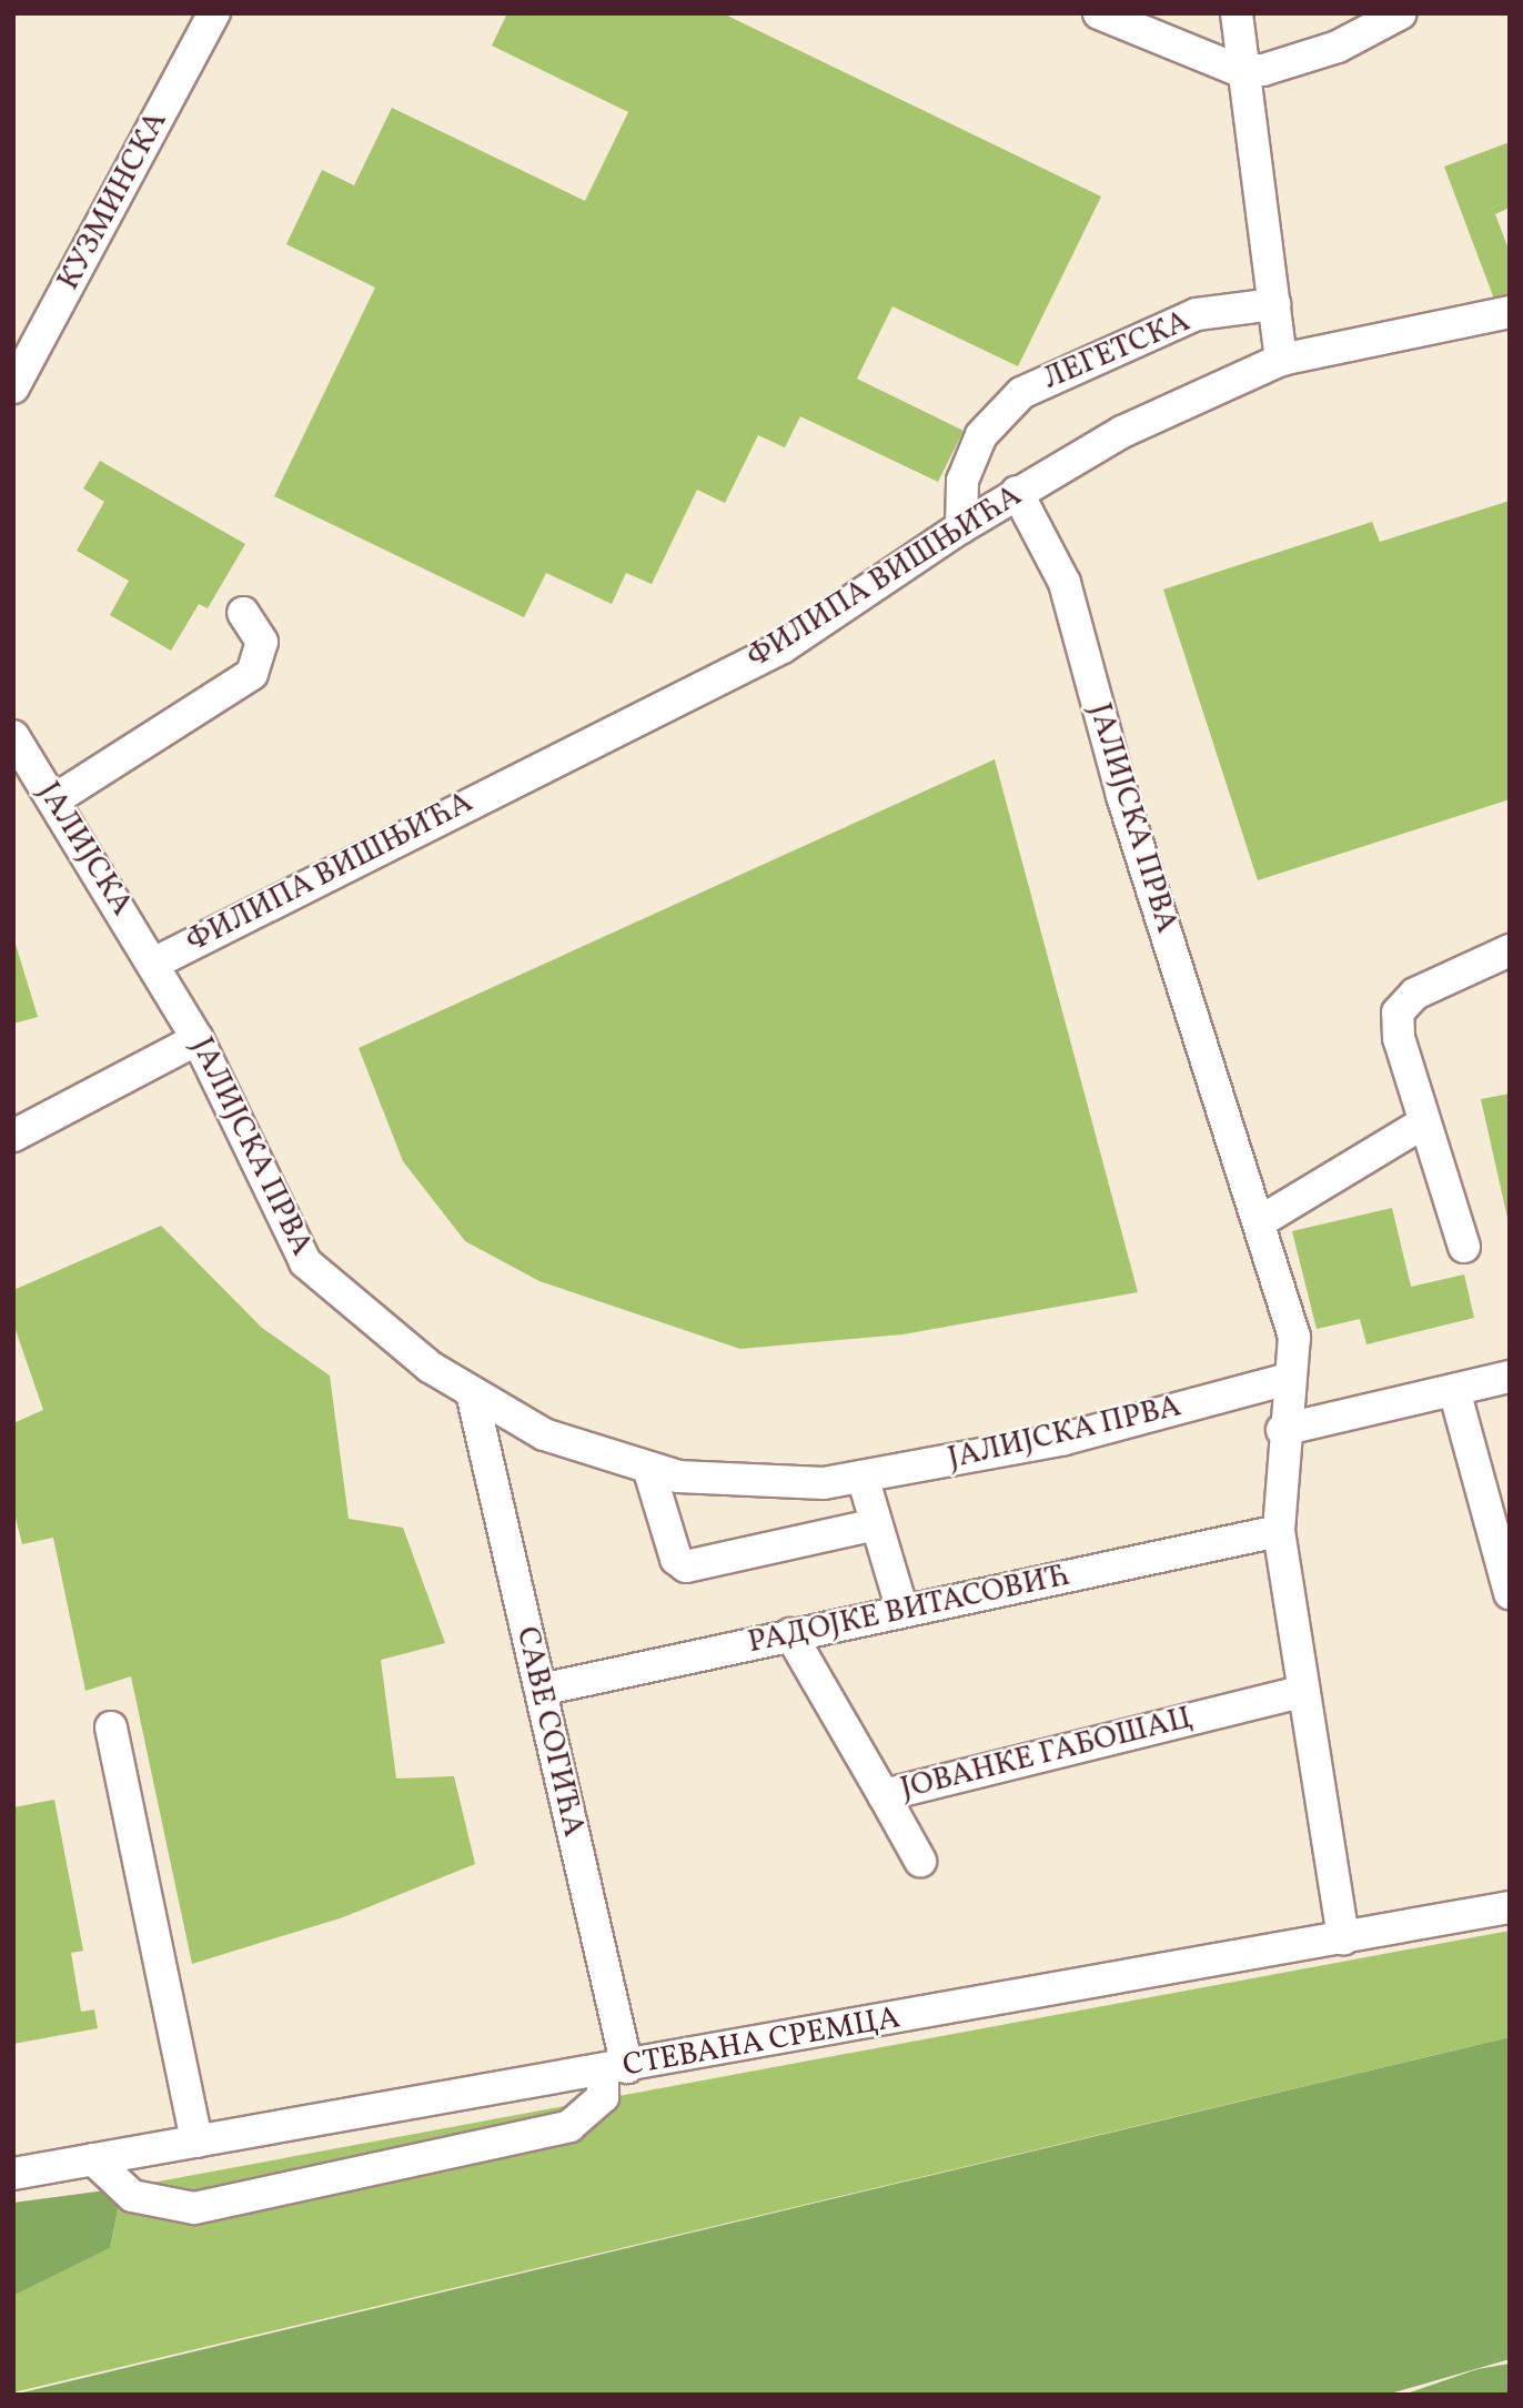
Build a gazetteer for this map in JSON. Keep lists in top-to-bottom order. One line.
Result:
{"streets":{"street":["КУЗМИНСКА","ЛЕГЕТСКА","ФИЛИПА ВИШЊИЋА","ЈАЛИЈСКА ПРВА","ЈАЛИЈСКА","РАДОЈКЕ ВИТАСОВИЋ","САВЕ СОГИЋА","ЈОВАНКЕ ГАБОШАЦ","СТЕВАНА СРЕМЦА"]},"crossings":[["ЛЕГЕТСКА","ФИЛИПА ВИШЊИЋА"],["ФИЛИПА ВИШЊИЋА","ЈАЛИЈСКА ПРВА"],["ФИЛИПА ВИШЊИЋА","ЈАЛИЈСКА"],["ЈАЛИЈСКА ПРВА","ЈАЛИЈСКА"],["ЈАЛИЈСКА ПРВА","САВЕ СОГИЋА"],["РАДОЈКЕ ВИТАСОВИЋ","САВЕ СОГИЋА"],["РАДОЈКЕ ВИТАСОВИЋ","ЈОВАНКЕ ГАБОШАЦ"],["САВЕ СОГИЋА","СТЕВАНА СРЕМЦА"]]}
